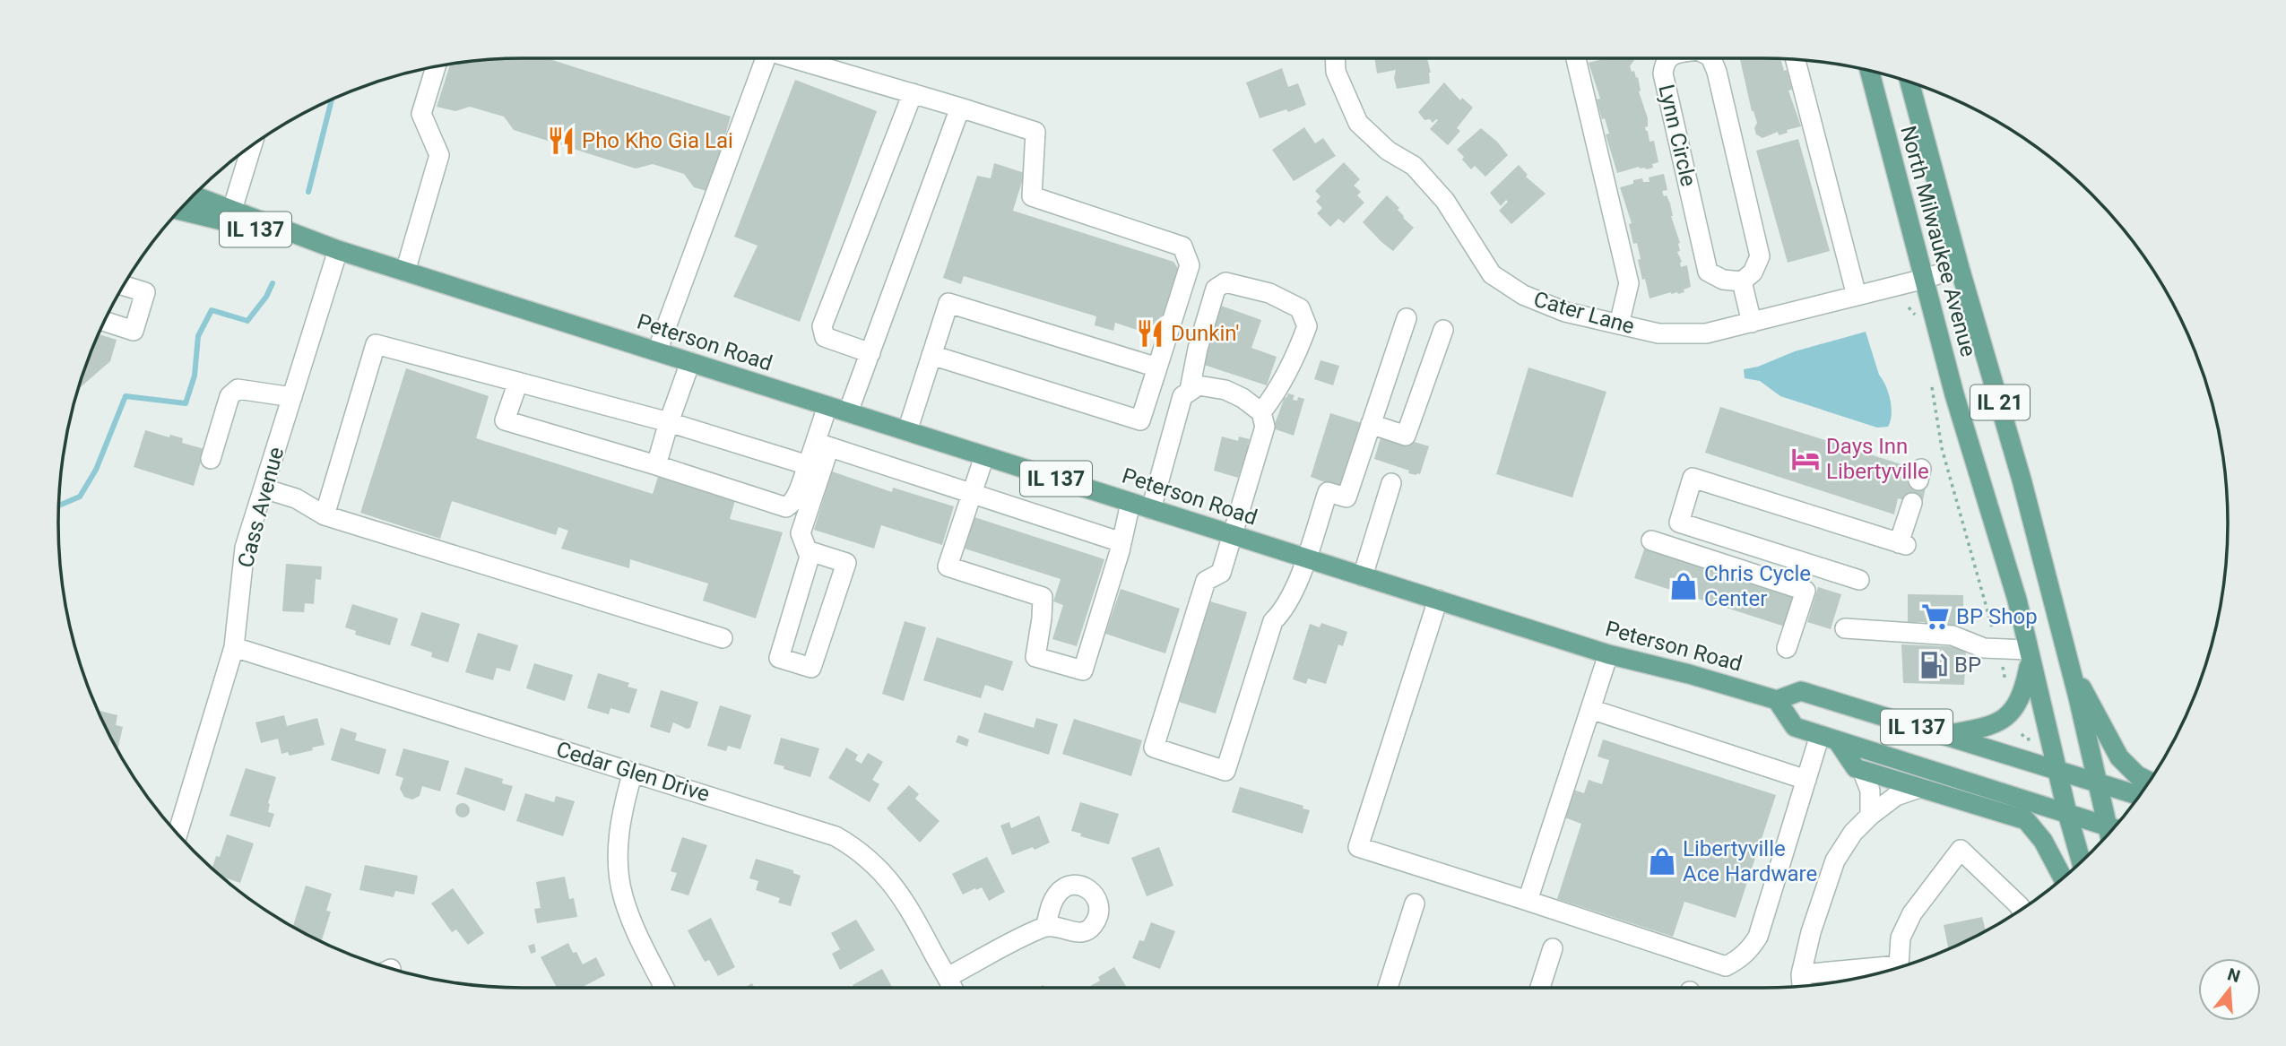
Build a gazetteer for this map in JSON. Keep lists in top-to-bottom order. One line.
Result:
{"streets":{"main road":["IL 137","North Milwaukee Avenue","Peterson Road","IL 21"],"street":["Lynn Circle","Cater Lane","Cass Avenue","Cedar Glen Drive"]},"crossings":[["IL 137","North Milwaukee Avenue"],["IL 137","Peterson Road"],["North Milwaukee Avenue","Cater Lane"],["Peterson Road","Cass Avenue"],["Cass Avenue","Cedar Glen Drive"]],"places":{"restaurant":["Pho Kho Gia Lai","Dunkin'"],"hotel":["Days Inn Libertyville"],"shop":["Chris Cycle Center","Libertyville Ace Hardware"],"supermarket":["BP Shop"],"fuel station":["BP"]},"north":"top"}
